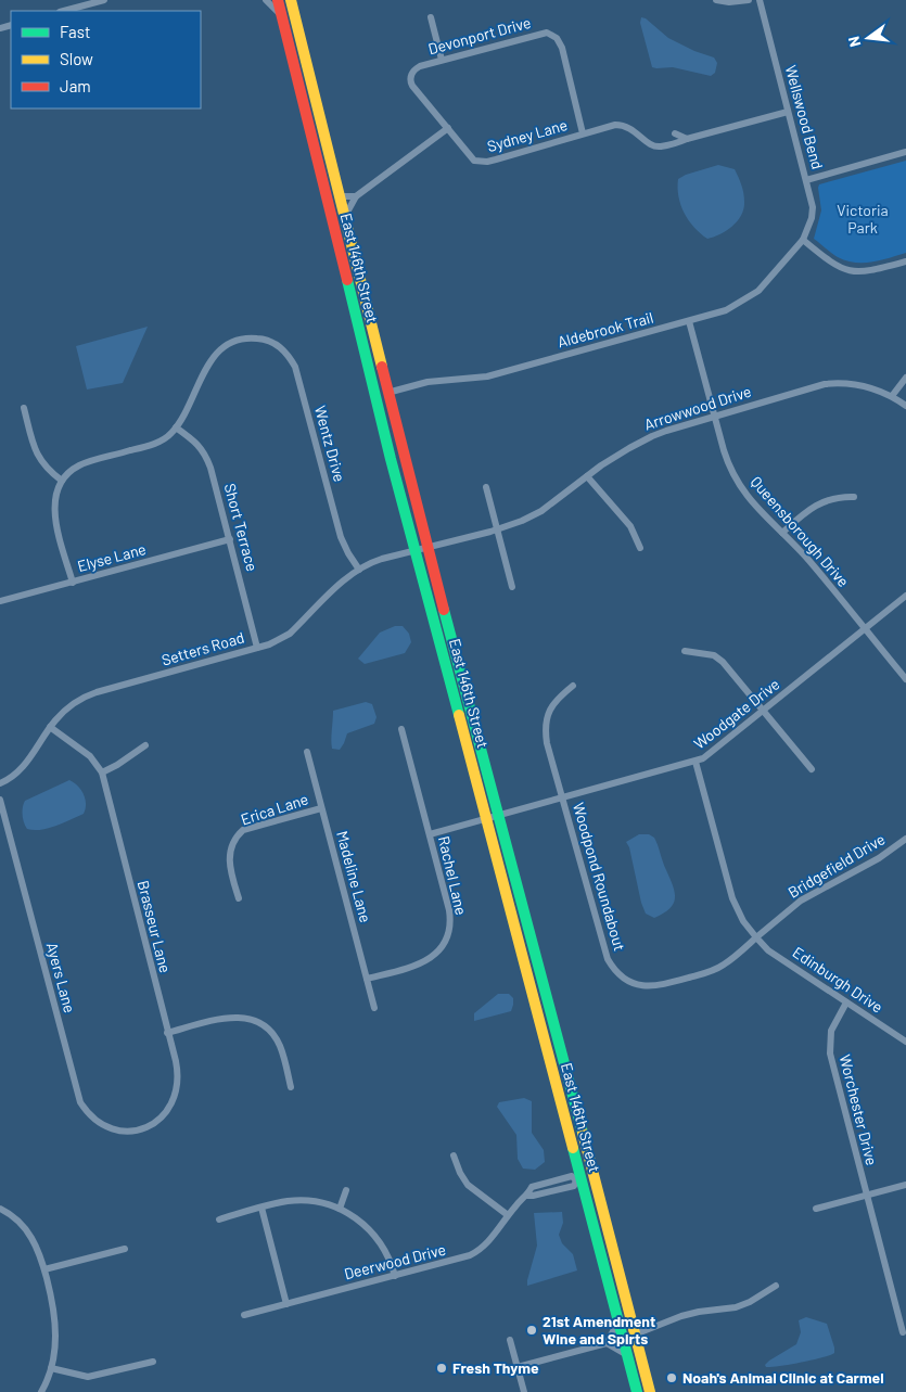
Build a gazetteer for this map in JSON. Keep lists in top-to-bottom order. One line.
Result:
{"streets":{"main road":["East 146th Street"],"street":["Devonport Drive","Wellswood Bend","Sydney Lane","Aldebrook Trail","Arrowwood Drive","Wentz Drive","Short Terrace","Queensborough Drive","Elyse Lane","Setters Road","Woodgate Drive","Erica Lane","Bridgefield Drive","Rachel Lane","Madeline Lane","Woodpond Roundabout","Brasseur Lane","Ayers Lane","Edinburgh Drive","Worchester Drive","Deerwood Drive"]},"crossings":[["Devonport Drive","Sydney Lane"],["Wellswood Bend","Sydney Lane"],["Wellswood Bend","Aldebrook Trail"],["East 146th Street","Aldebrook Trail"],["East 146th Street","Arrowwood Drive"],["East 146th Street","Setters Road"],["East 146th Street","Woodgate Drive"],["East 146th Street","Deerwood Drive"],["Aldebrook Trail","Queensborough Drive"],["Arrowwood Drive","Queensborough Drive"],["Arrowwood Drive","Setters Road"],["Wentz Drive","Short Terrace"],["Wentz Drive","Setters Road"],["Short Terrace","Elyse Lane"],["Short Terrace","Setters Road"],["Queensborough Drive","Woodgate Drive"],["Setters Road","Brasseur Lane"],["Woodgate Drive","Rachel Lane"],["Woodgate Drive","Woodpond Roundabout"],["Erica Lane","Madeline Lane"],["Bridgefield Drive","Woodpond Roundabout"],["Bridgefield Drive","Edinburgh Drive"],["Rachel Lane","Madeline Lane"],["Woodpond Roundabout","Edinburgh Drive"],["Brasseur Lane","Ayers Lane"],["Edinburgh Drive","Worchester Drive"]],"parks":["Victoria Park"],"places":["21st Amendment Wine and Spirts","Fresh Thyme","Noah's Animal Clinic at Carmel"],"legend":["Fast","Slow","Jam"],"north":"left"}
